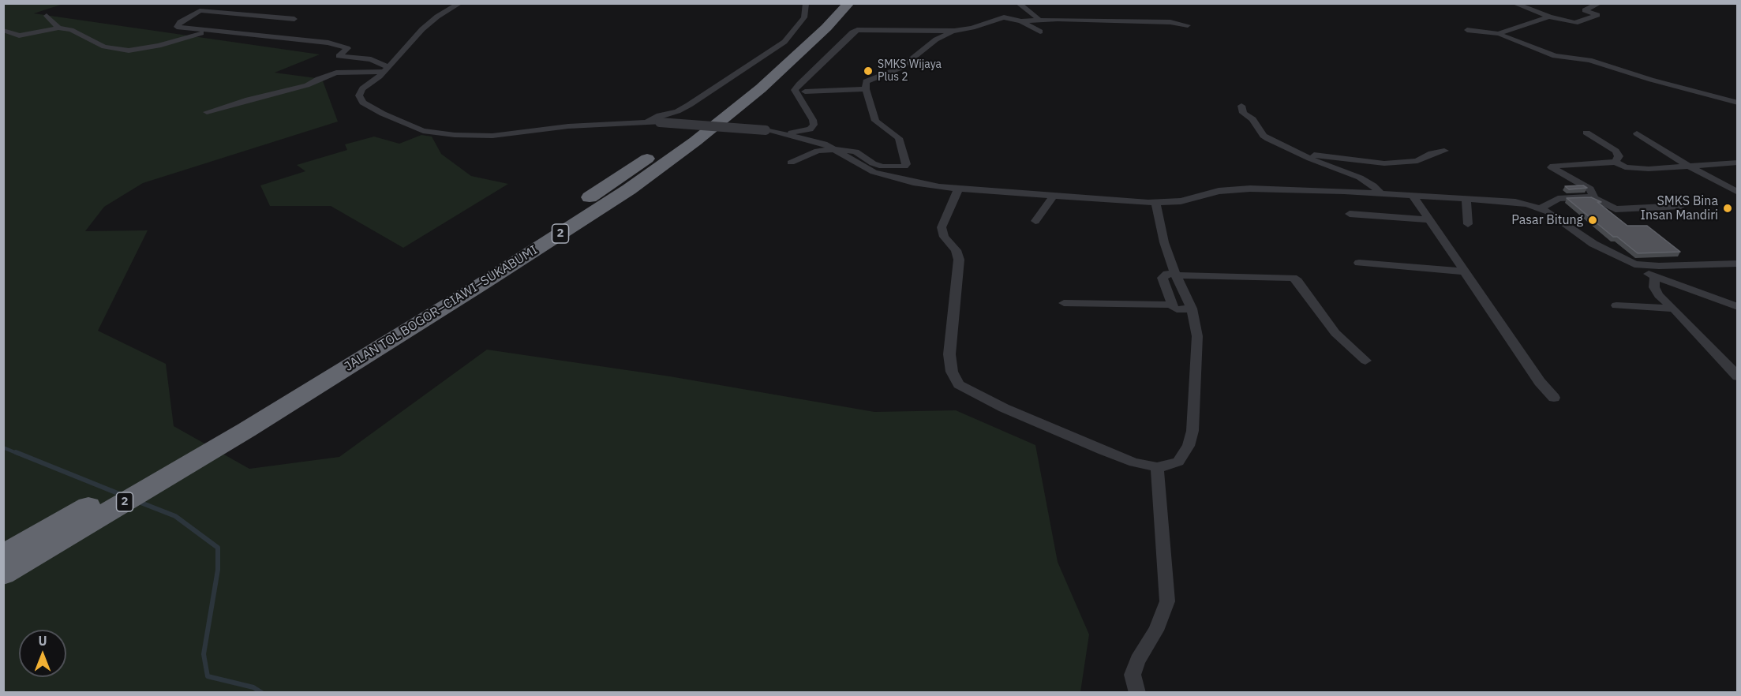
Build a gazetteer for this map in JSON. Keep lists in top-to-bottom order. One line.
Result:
{"streets":{"highway":["2","JALAN TOL BOGOR–CIAWI–SUKABUMI"]},"places":["SMKS Wijaya Plus 2","SMKS Bina Insan Mandiri","Pasar Bitung"],"north":"top"}
